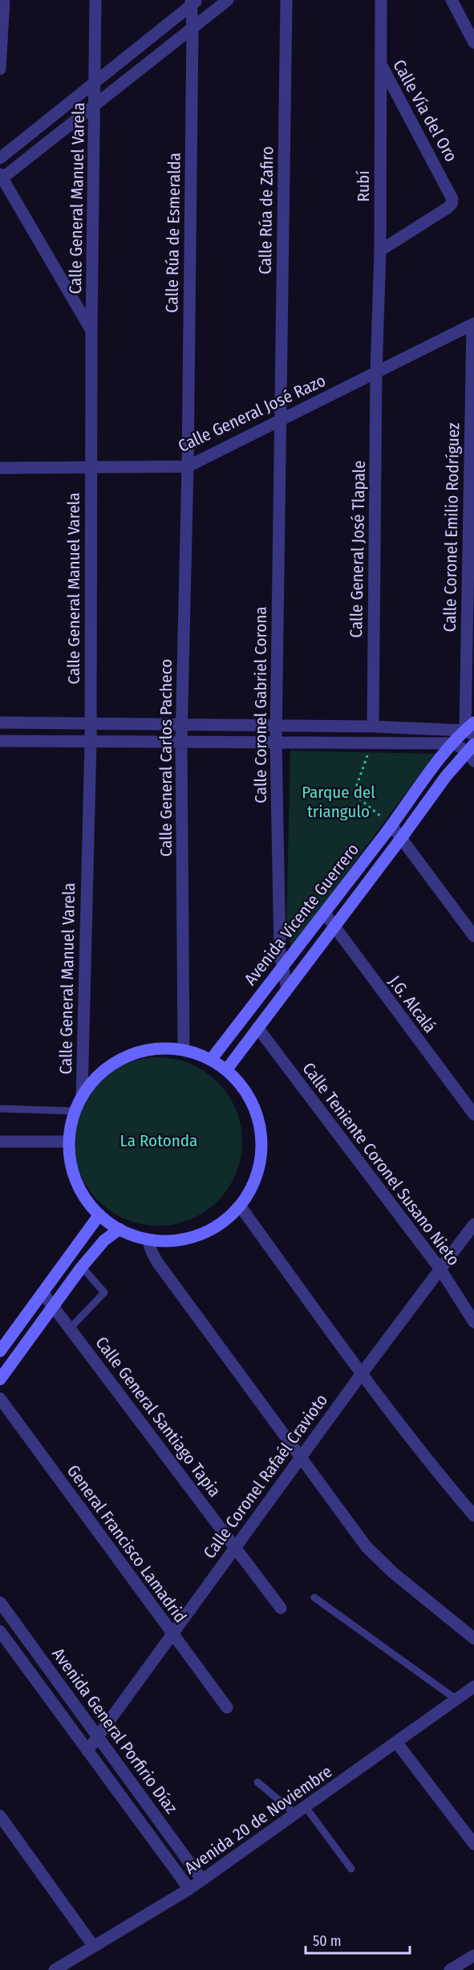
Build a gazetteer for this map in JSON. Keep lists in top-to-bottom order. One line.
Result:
{"streets":{"main road":["Avenida Vicente Guerrero"],"street":["Calle Vía del Oro","Rubí","Calle General Manuel Varela","Calle Rúa de Zafiro","Calle Rúa de Esmeralda","Calle General José Razo","Calle Coronel Emilio Rodríguez","Calle General José Tlapale","Calle Coronel Gabriel Corona","Calle General Carlos Pacheco","J.G. Alcalá","Calle Teniente Coronel Susano Nieto","Calle General Santiago Tapia","Calle Coronel Rafaél Cravioto","General Francisco Lamadrid","Avenida General Porfirio Díaz","Avenida 20 de Noviembre"]},"crossings":[["Calle Vía del Oro","Rubí"],["Rubí","Calle General José Razo"],["Rubí","Calle General José Tlapale"],["Calle General Manuel Varela","Calle General José Razo"],["Calle Rúa de Zafiro","Calle General José Razo"],["Calle Rúa de Zafiro","Calle Coronel Gabriel Corona"],["Calle Rúa de Esmeralda","Calle General José Razo"],["Calle Rúa de Esmeralda","Calle General Carlos Pacheco"],["Calle General José Razo","Calle Coronel Emilio Rodríguez"],["Calle General José Razo","Calle General José Tlapale"],["Calle General José Razo","Calle Coronel Gabriel Corona"],["Calle General José Razo","Calle General Carlos Pacheco"],["Calle Coronel Emilio Rodríguez","Avenida Vicente Guerrero"],["Calle Coronel Gabriel Corona","Avenida Vicente Guerrero"],["Avenida Vicente Guerrero","J.G. Alcalá"],["Avenida Vicente Guerrero","Calle Teniente Coronel Susano Nieto"],["Calle Teniente Coronel Susano Nieto","Calle Coronel Rafaél Cravioto"],["Calle General Santiago Tapia","Calle Coronel Rafaél Cravioto"],["Calle Coronel Rafaél Cravioto","General Francisco Lamadrid"],["Calle Coronel Rafaél Cravioto","Avenida General Porfirio Díaz"],["Avenida General Porfirio Díaz","Avenida 20 de Noviembre"]],"parks":["Parque del triangulo","La Rotonda"],"scale_bar":"50 m"}
